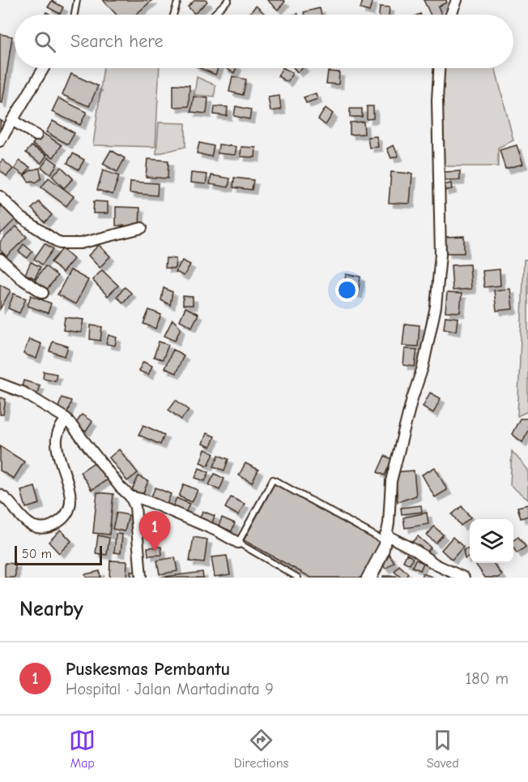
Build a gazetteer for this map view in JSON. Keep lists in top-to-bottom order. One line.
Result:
{"scale_bar":"50 m","page":{"search":"Search here","pins":"1","scale":"50 m","heading":"Nearby","list":[{"mark":"1","name":"Puskesmas Pembantu","note":"Hospital · Jalan Martadinata 9","value":"180 m"}],"nav":["Map","Directions","Saved"]}}
